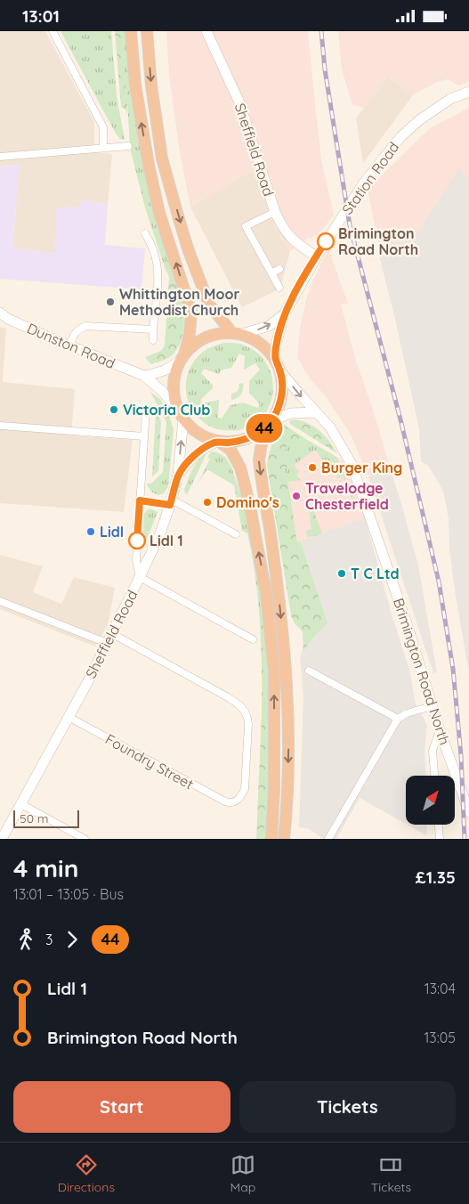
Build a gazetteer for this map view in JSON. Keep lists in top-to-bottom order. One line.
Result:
{"streets":{"main road":["Sheffield Road","Station Road","Dunston Road","Brimington Road North"],"street":["Foundry Street"]},"crossings":[["Sheffield Road","Station Road"],["Sheffield Road","Foundry Street"],["Station Road","Dunston Road"],["Station Road","Brimington Road North"],["Dunston Road","Brimington Road North"]],"places":["Brimington Road North","Whittington Moor Methodist Church","Victoria Club","Burger King","Travelodge Chesterfield","Domino's","Lidl","Lidl 1","T C Ltd"],"lines":["bus line 44"],"scale_bar":"50 m","north":"top right","page":{"status":"13:01","on_map":"44","scale":"50 m","heading":["4 min","13:01 – 13:05 · Bus","£1.35"],"legs":["3","44"],"list":[{"name":"Lidl 1","value":"13:04"},{"name":"Brimington Road North","value":"13:05"}],"buttons":["Start","Tickets"],"tabs":["Directions","Map","Tickets"]}}
